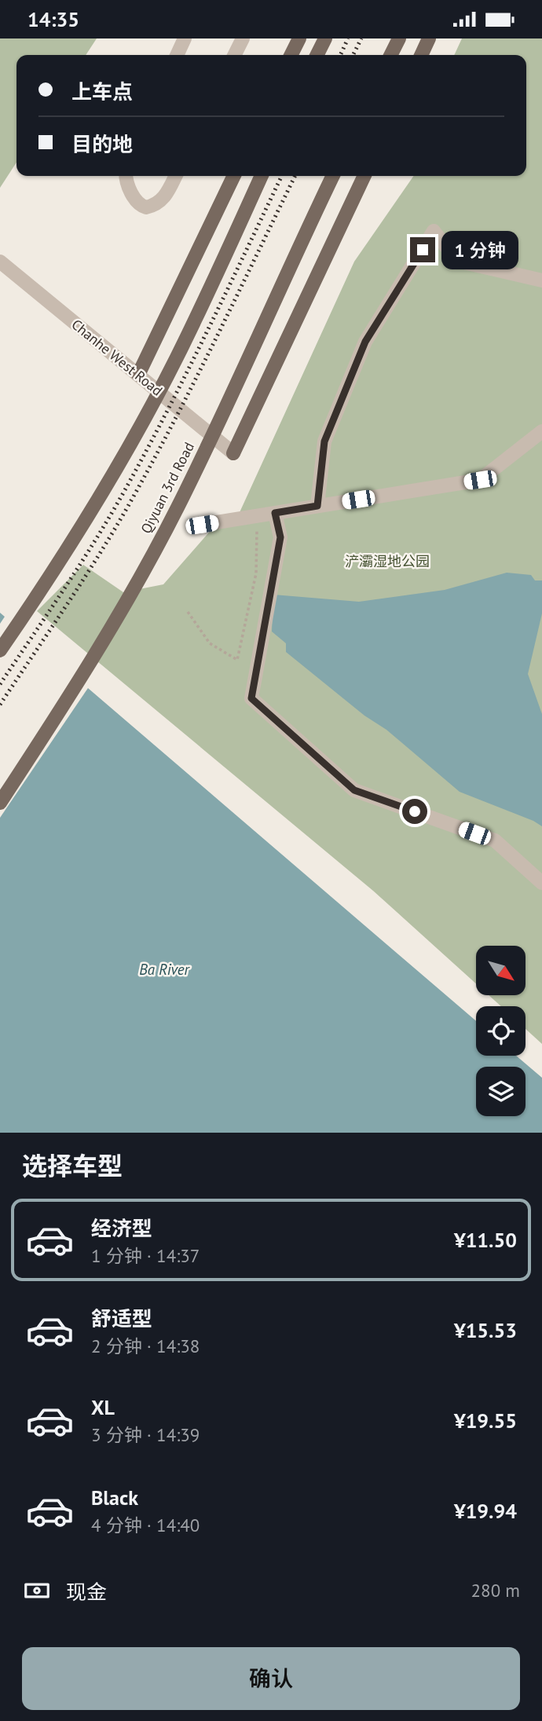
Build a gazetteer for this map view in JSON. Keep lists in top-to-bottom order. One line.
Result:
{"streets":{"main road":["Qiyuan 3rd Road"],"street":["Chanhe West Road"]},"water":["Ba River"],"parks":["浐灞湿地公园"],"north":"bottom right","page":{"status":"14:35","banner":["上车点","目的地"],"bubble":"1 分钟","heading":"选择车型","list":[{"name":"经济型","note":"1 分钟 · 14:37","value":"¥11.50"},{"name":"舒适型","note":"2 分钟 · 14:38","value":"¥15.53"},{"name":"XL","note":"3 分钟 · 14:39","value":"¥19.55"},{"name":"Black","note":"4 分钟 · 14:40","value":"¥19.94"}],"pay":["现金","280 m"],"buttons":"确认"}}
